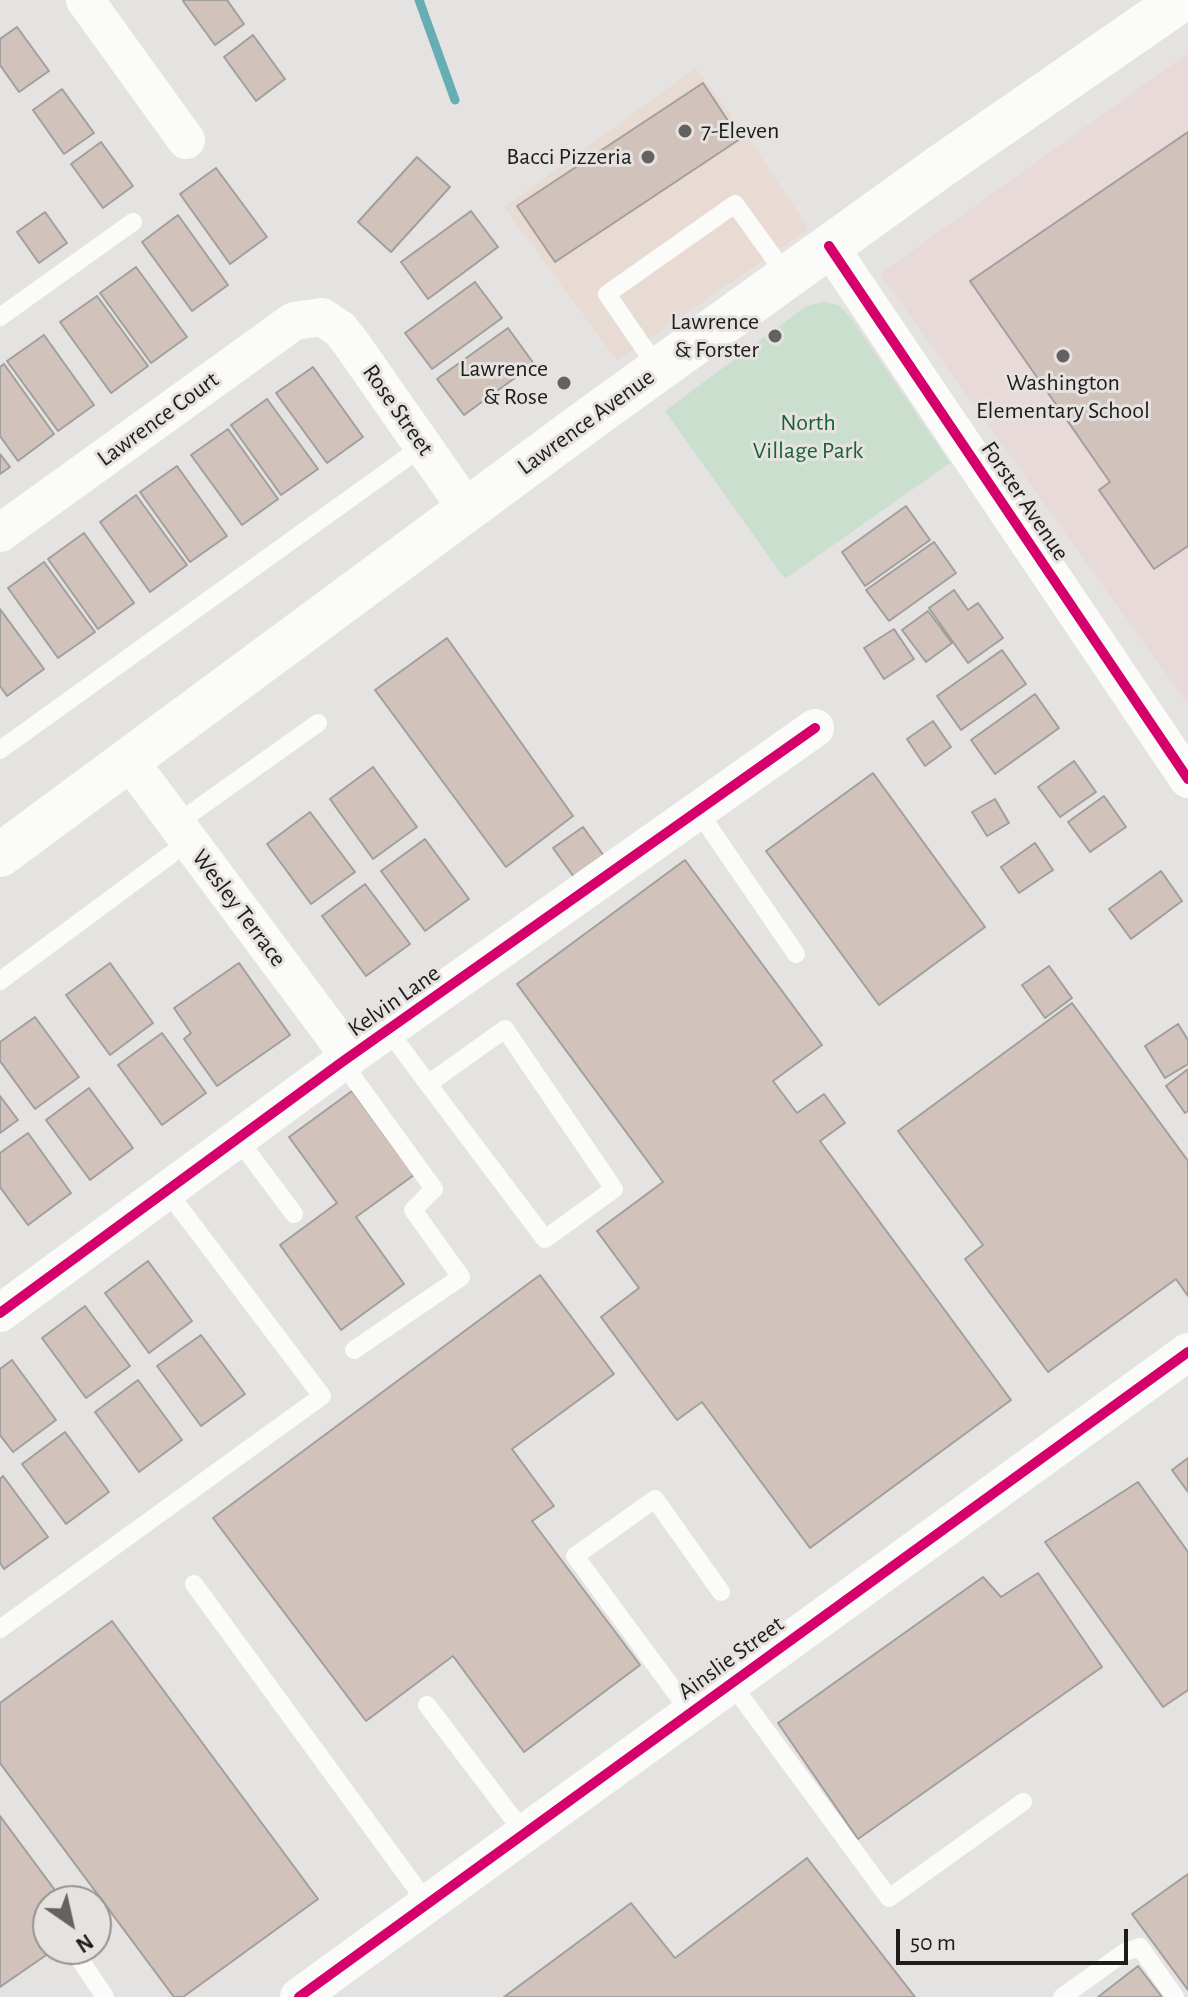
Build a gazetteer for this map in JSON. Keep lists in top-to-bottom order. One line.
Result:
{"streets":{"main road":["Lawrence Avenue"],"street":["Rose Street","Lawrence Court","Forster Avenue","Wesley Terrace","Kelvin Lane","Ainslie Street"]},"crossings":[["Rose Street","Lawrence Court"],["Rose Street","Lawrence Avenue"],["Lawrence Avenue","Forster Avenue"],["Lawrence Avenue","Wesley Terrace"],["Wesley Terrace","Kelvin Lane"]],"parks":["North Village Park"],"places":["7-Eleven","Bacci Pizzeria","Lawrence & Forster","Washington Elementary School","Lawrence & Rose"],"scale_bar":"50 m","north":"bottom right"}
